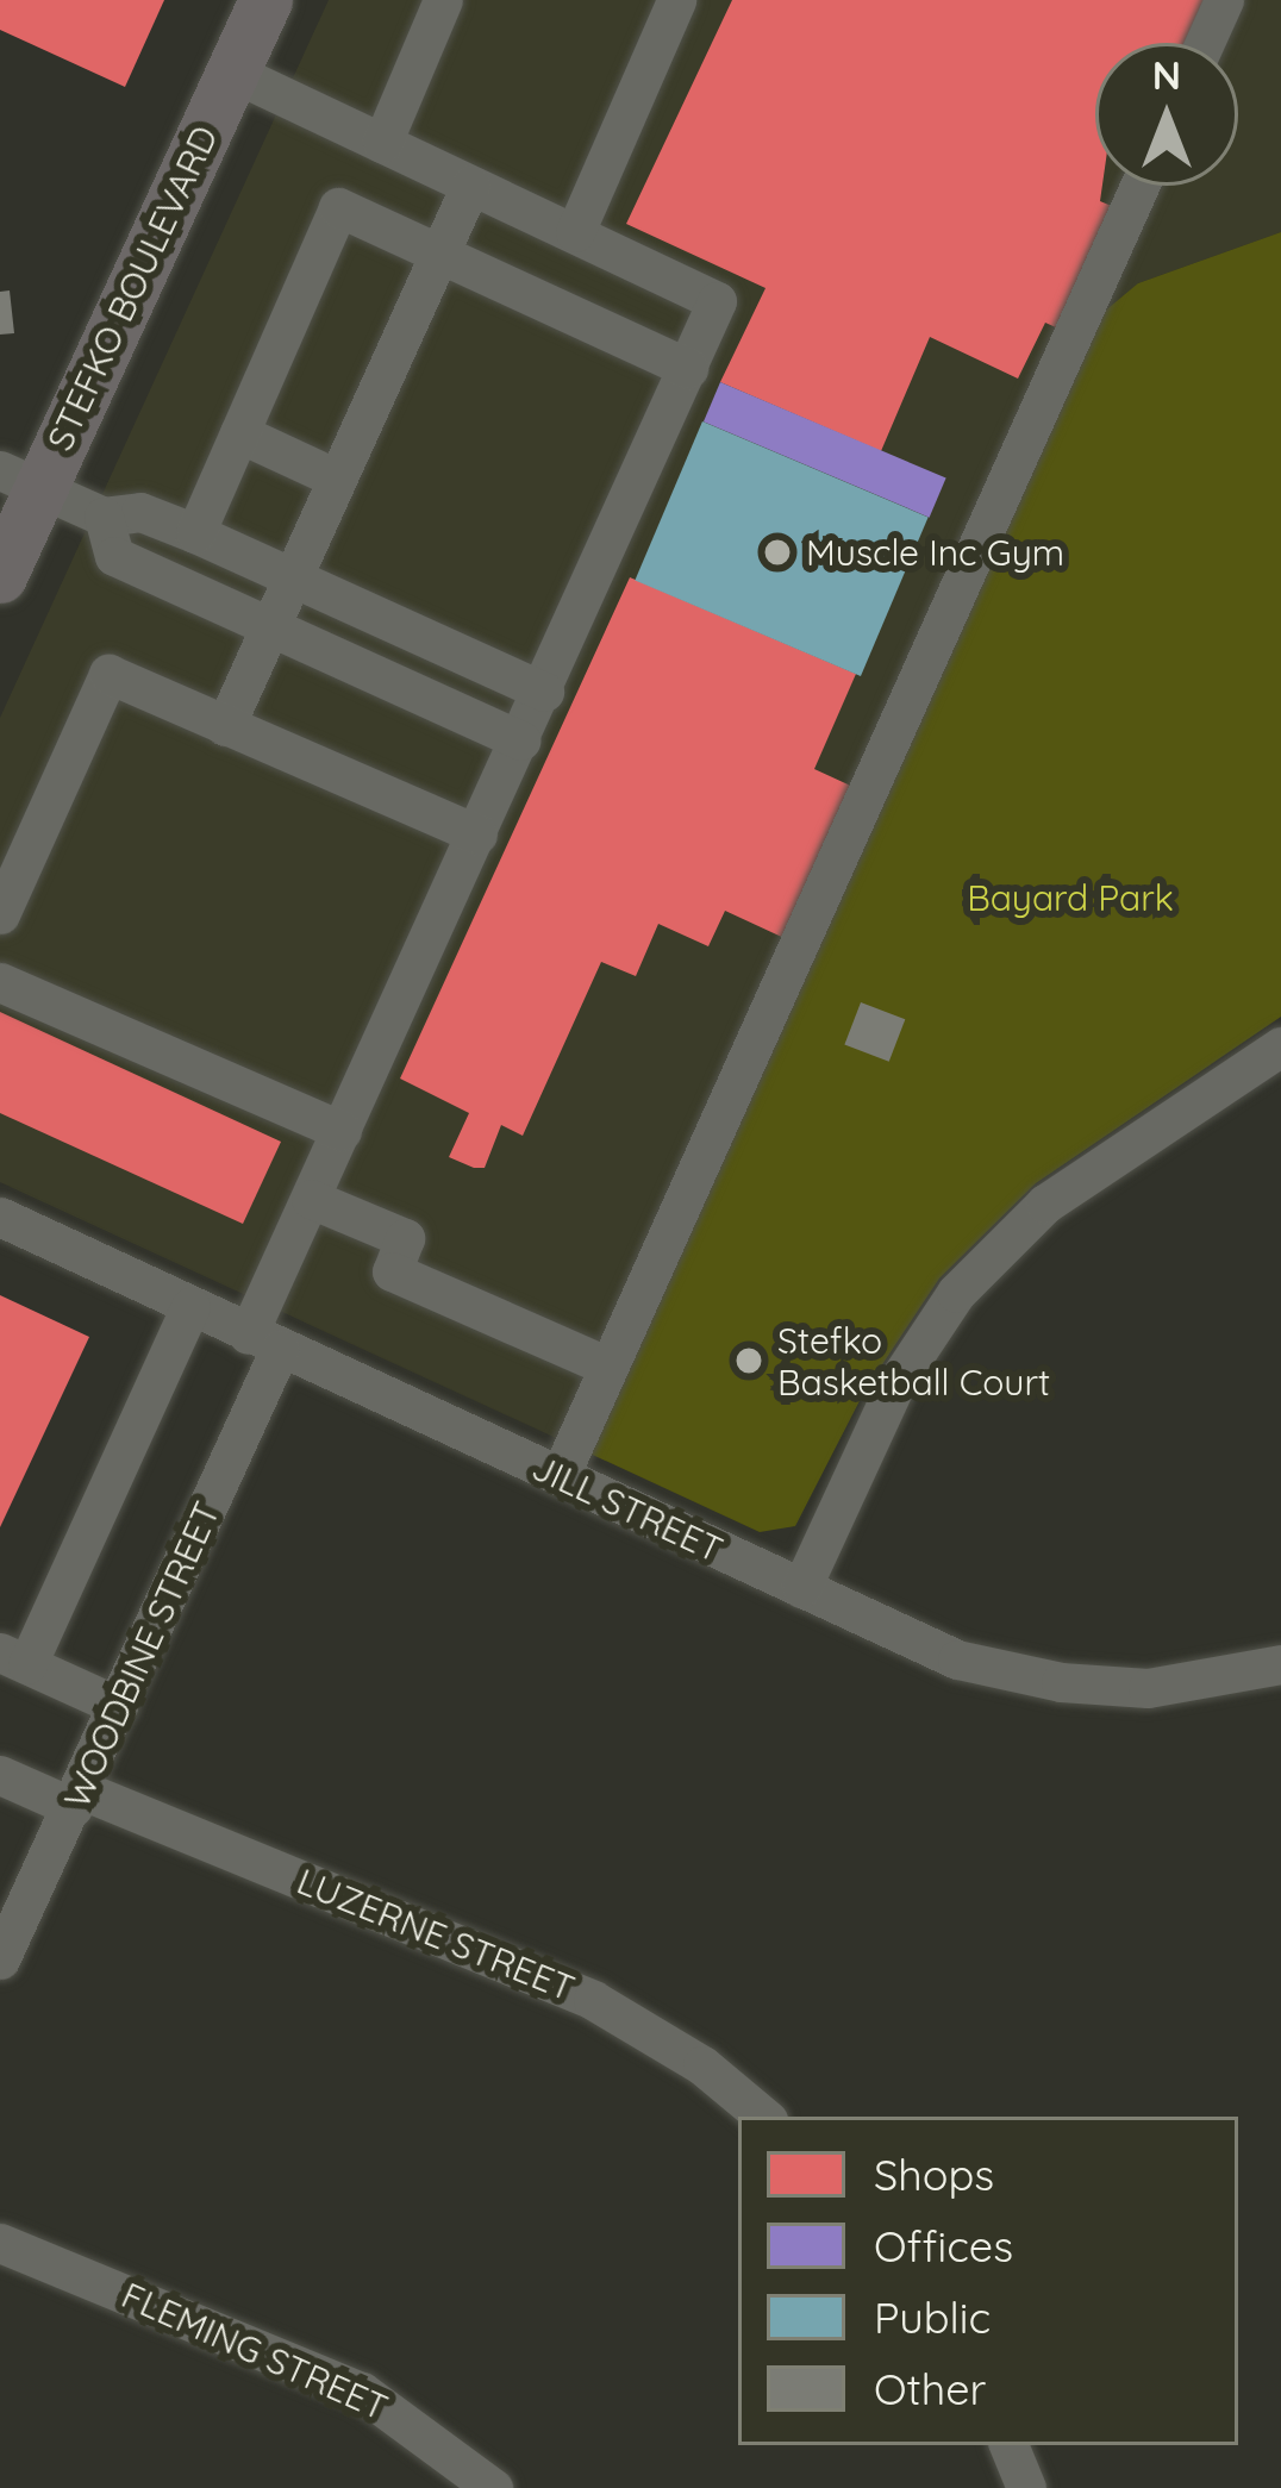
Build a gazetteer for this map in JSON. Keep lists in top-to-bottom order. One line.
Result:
{"streets":{"main road":["STEFKO BOULEVARD"],"street":["JILL STREET","WOODBINE STREET","LUZERNE STREET","FLEMING STREET"]},"crossings":[["JILL STREET","WOODBINE STREET"],["WOODBINE STREET","LUZERNE STREET"]],"parks":["Bayard Park"],"places":["Muscle Inc Gym","Stefko Basketball Court"],"legend":["Shops","Offices","Public","Other"],"north":"top"}
